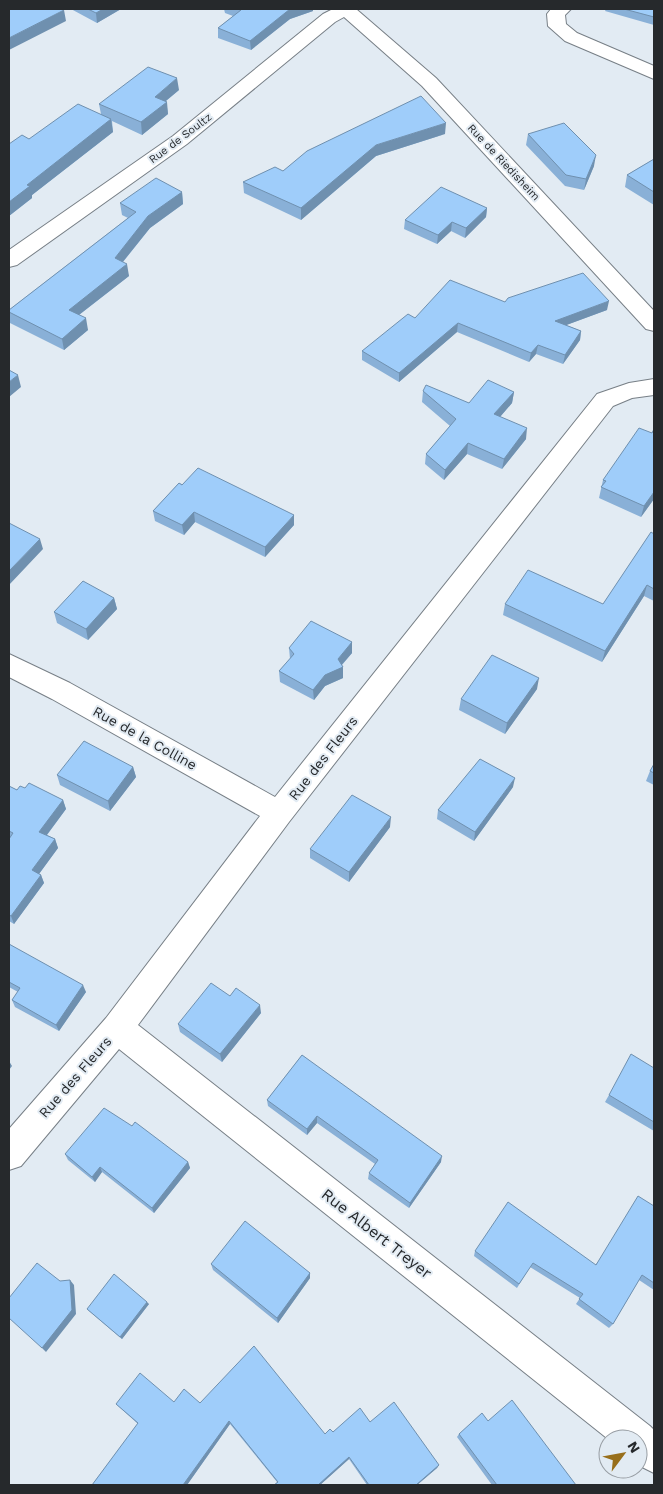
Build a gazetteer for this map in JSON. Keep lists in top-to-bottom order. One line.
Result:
{"streets":{"street":["Rue de Soultz","Rue de Riedisheim","Rue de la Colline","Rue des Fleurs","Rue Albert Treyer"]},"crossings":[["Rue de Soultz","Rue de Riedisheim"],["Rue de la Colline","Rue des Fleurs"],["Rue des Fleurs","Rue Albert Treyer"]],"north":"top right"}
